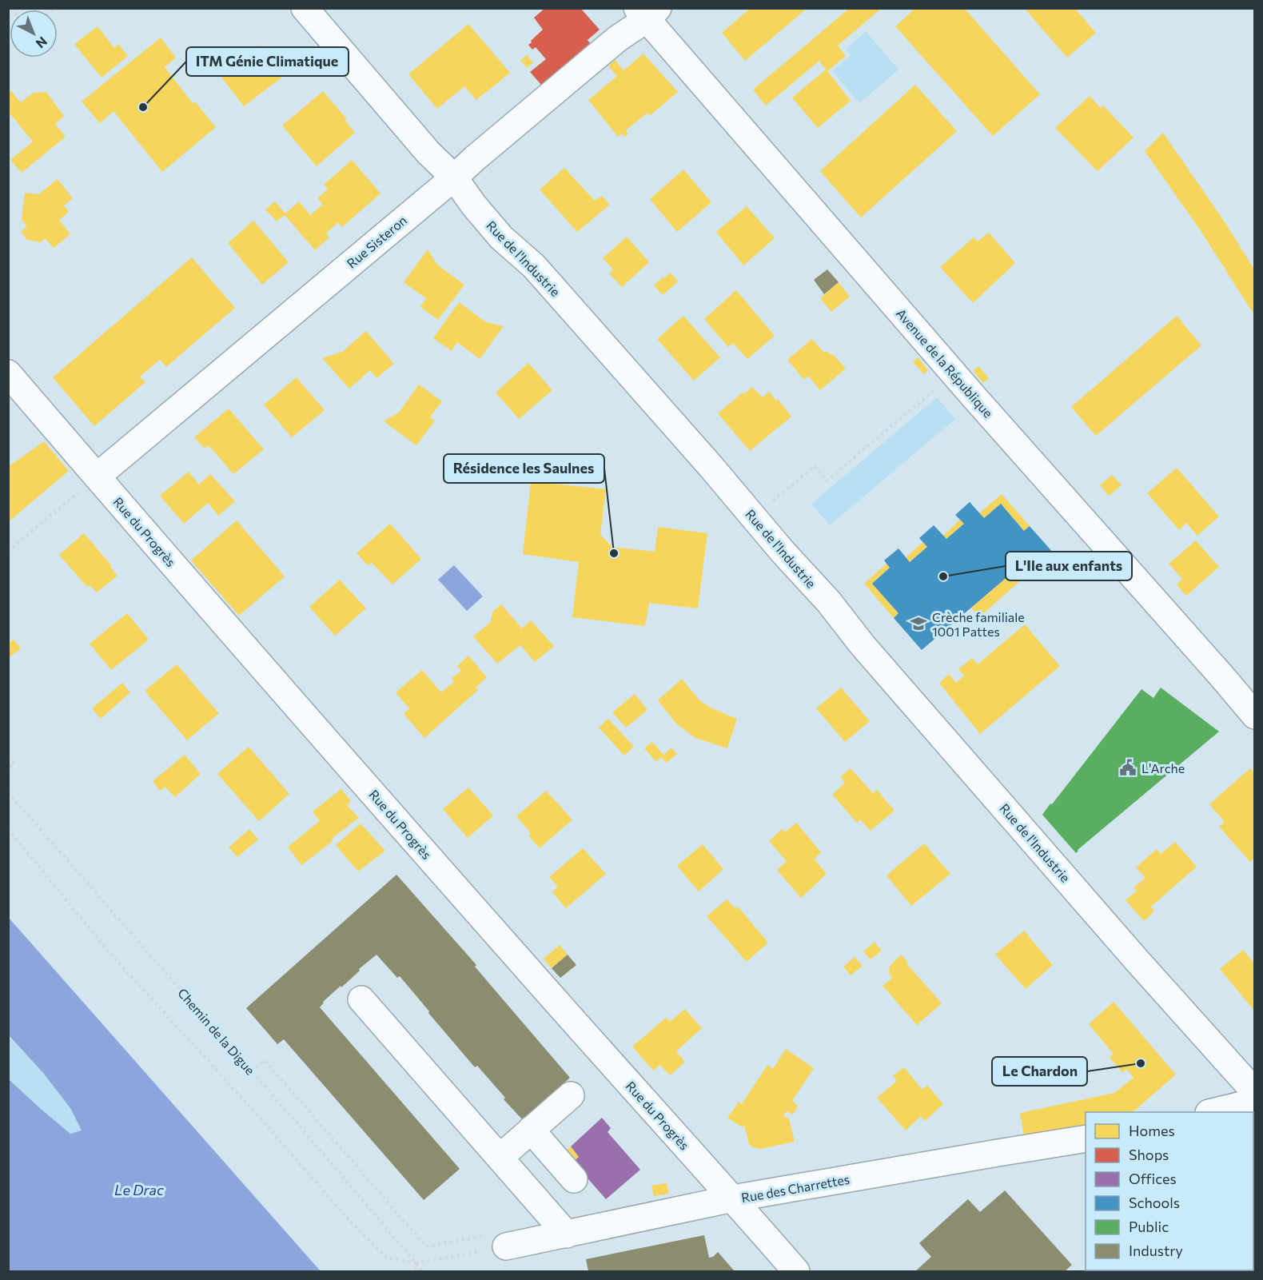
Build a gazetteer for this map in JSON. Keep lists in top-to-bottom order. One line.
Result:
{"streets":{"street":["Rue Sisteron","Rue de l'Industrie","Avenue de la République","Rue du Progrès","Rue des Charrettes"],"path":["Chemin de la Digue"]},"crossings":[["Rue Sisteron","Rue de l'Industrie"],["Rue Sisteron","Avenue de la République"],["Rue Sisteron","Rue du Progrès"],["Rue du Progrès","Rue des Charrettes"]],"water":["Le Drac"],"places":{"other":["ITM Génie Climatique","Résidence les Saulnes","L'Ile aux enfants","Le Chardon"],"school or university":["Crèche familiale 1001 Pattes"],"public building":["L'Arche"]},"legend":["Homes","Shops","Offices","Schools","Public","Industry"],"north":"bottom right"}
